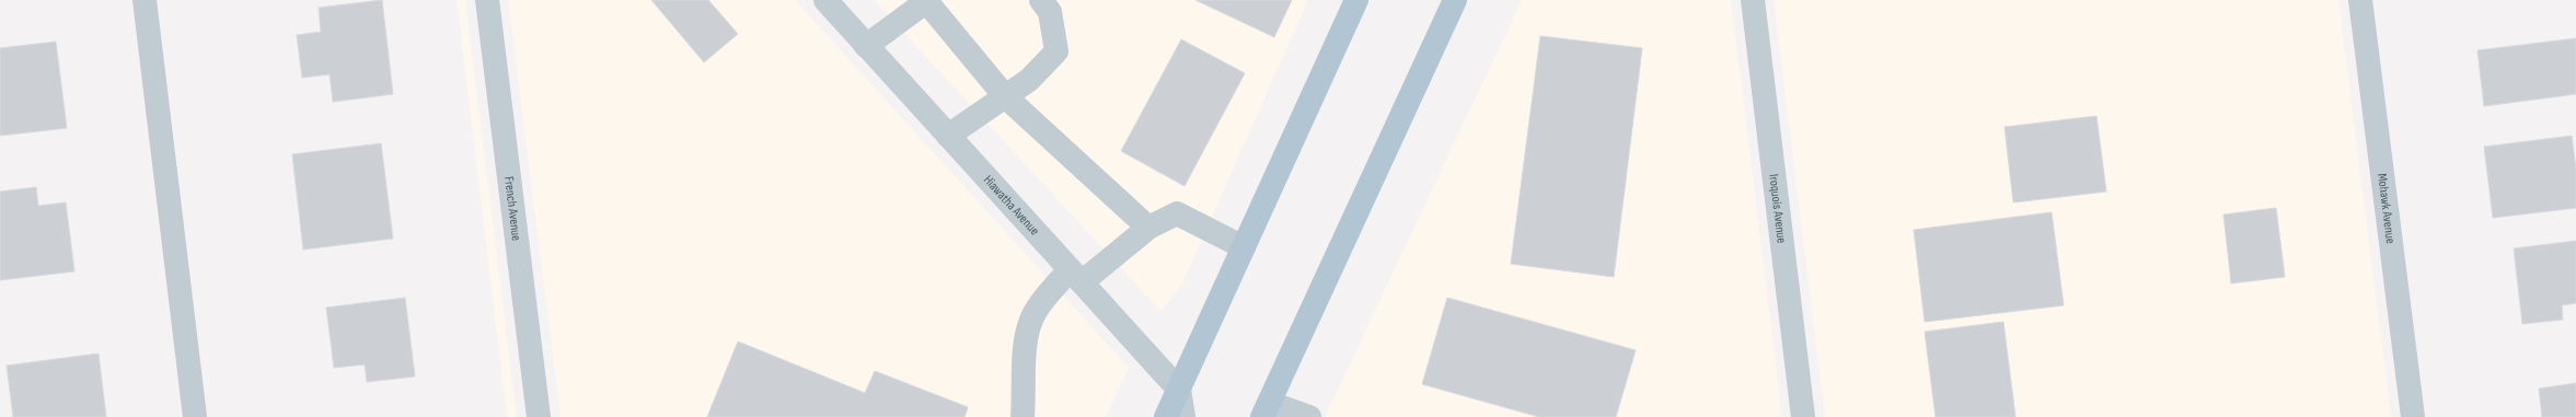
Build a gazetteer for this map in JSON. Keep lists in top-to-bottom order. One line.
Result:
{"streets":{"street":["Hiawatha Avenue","French Avenue","Iroquois Avenue","Mohawk Avenue"]}}
